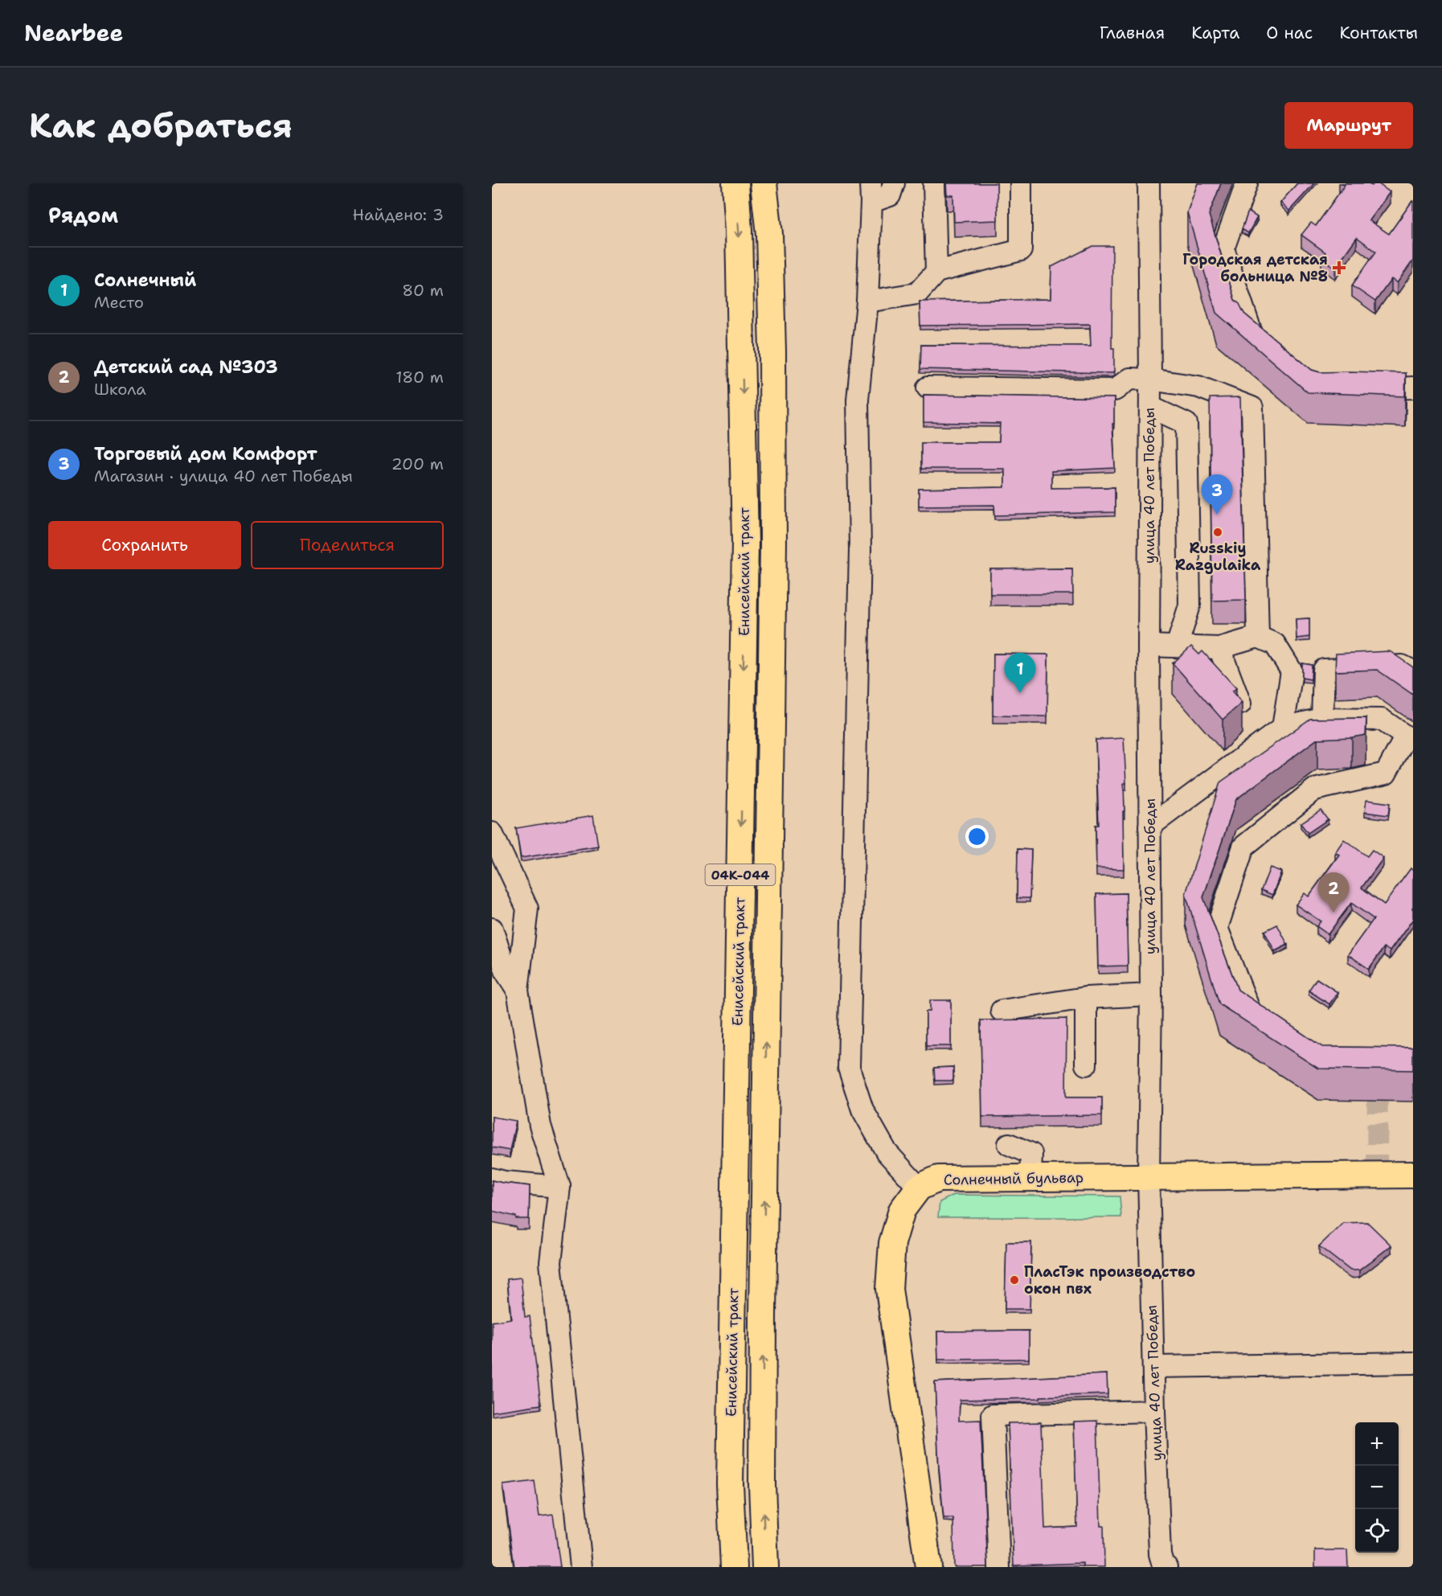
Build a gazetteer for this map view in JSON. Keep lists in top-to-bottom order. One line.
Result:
{"streets":{"main road":["Енисейский тракт","04К-044","Солнечный бульвар"],"street":["улица 40 лет Победы"]},"crossings":[["улица 40 лет Победы","Солнечный бульвар"]],"places":{"health":["Городская детская больница №8"],"other":["Russkiy Razgulaika","ПласТэк производство окон пвх"]},"page":{"header":"Nearbee","nav":["Главная","Карта","О нас","Контакты"],"buttons":["Маршрут",["Сохранить","Поделиться"]],"title":"Как добраться","heading":["Рядом","Найдено: 3"],"list":[{"mark":"1","name":"Солнечный","note":"Место","value":"80 m"},{"mark":"2","name":"Детский сад №303","note":"Школа","value":"180 m"},{"mark":"3","name":"Торговый дом Комфорт","note":"Магазин · улица 40 лет Победы","value":"200 m"}],"pins":["3","1","2"],"map_buttons":["+","−"]}}
